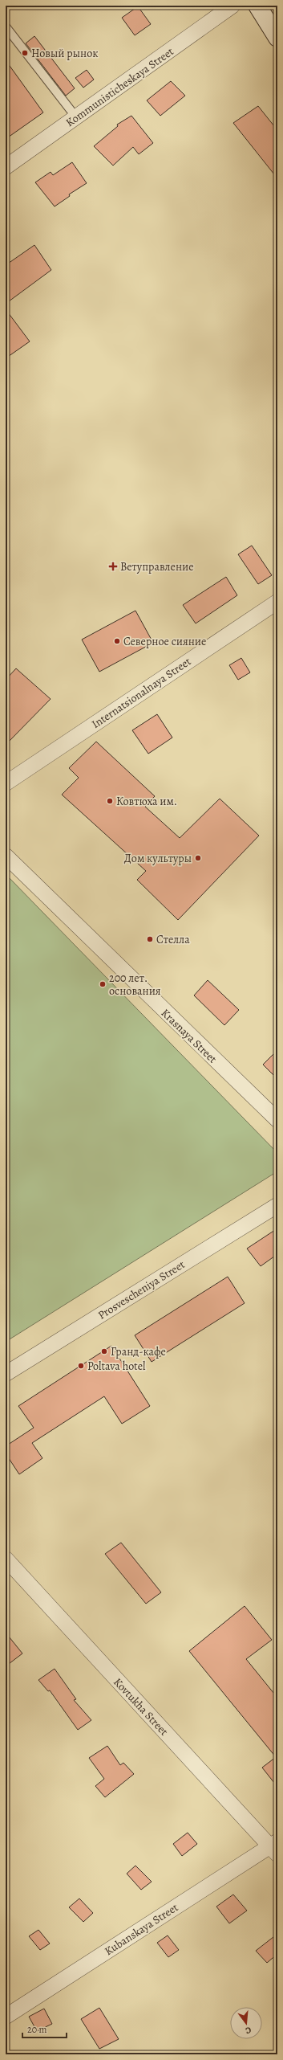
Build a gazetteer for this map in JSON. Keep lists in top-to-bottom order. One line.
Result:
{"streets":{"street":["Kommunisticheskaya Street","Internatsionalnaya Street","Krasnaya Street","Prosvescheniya Street","Kovtukha Street","Kubanskaya Street"]},"crossings":[["Kovtukha Street","Kubanskaya Street"]],"places":{"other":["Новый рынок","Северное сияние","Ковтюха им.","Дом культуры","Стелла","200 лет. основания","Гранд-кафе","Poltava hotel"],"health":["Ветуправление"]},"scale_bar":"20 m","north":"bottom"}
